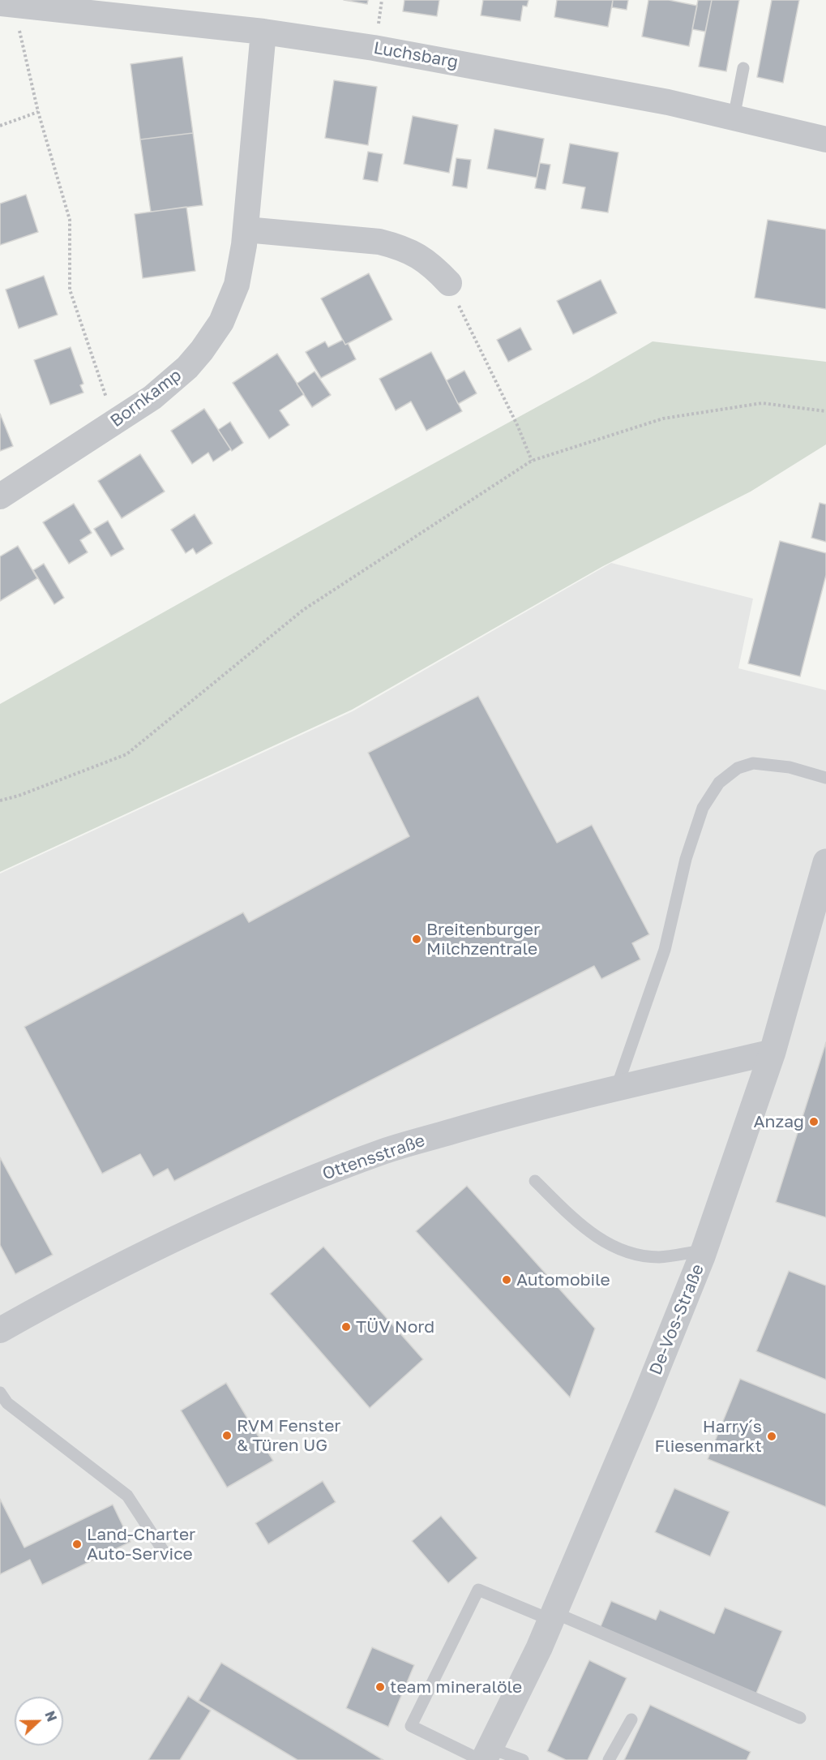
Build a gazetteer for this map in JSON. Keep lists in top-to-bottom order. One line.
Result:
{"streets":{"street":["Luchsbarg","Bornkamp","Ottensstraße","De-Vos-Straße"]},"crossings":[["Luchsbarg","Bornkamp"],["Ottensstraße","De-Vos-Straße"]],"places":["Breitenburger Milchzentrale","Anzag","Automobile","TÜV Nord","RVM Fenster & Türen UG","Harry´s Fliesenmarkt","Land-Charter Auto-Service","team mineralöle"],"north":"right"}
